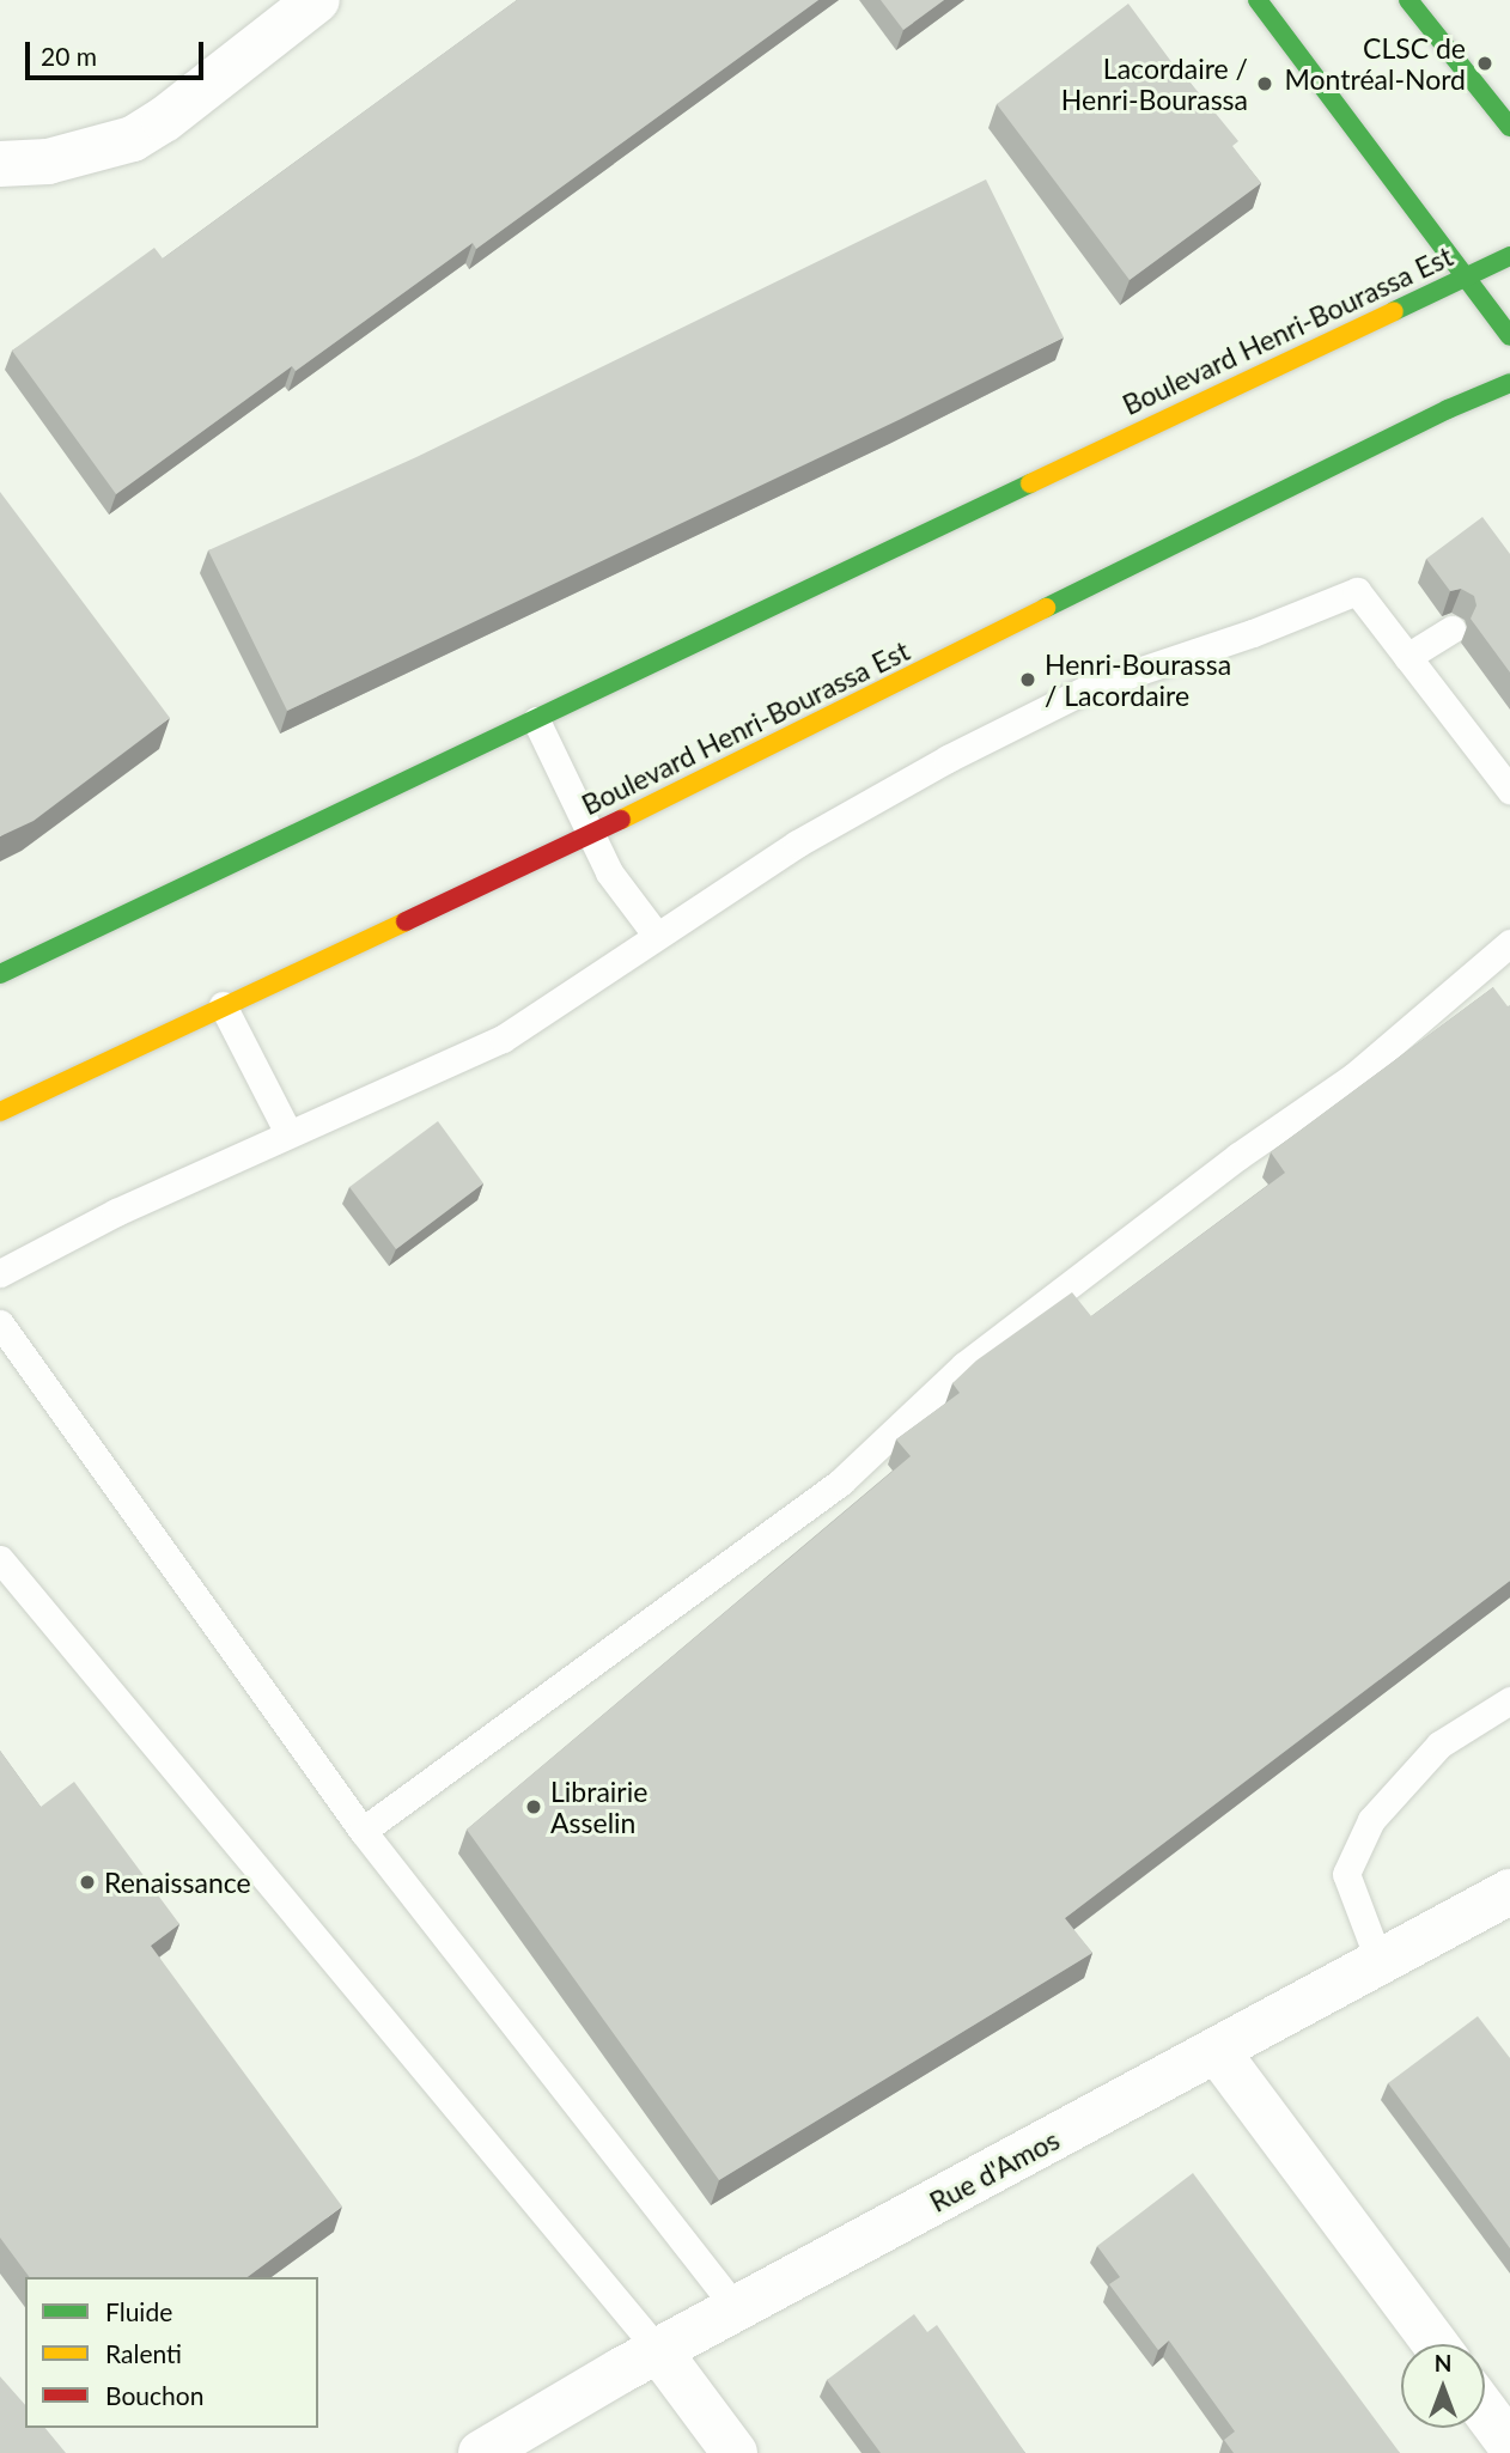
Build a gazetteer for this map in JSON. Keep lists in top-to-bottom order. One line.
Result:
{"streets":{"main road":["Boulevard Henri-Bourassa Est"],"street":["Rue d'Amos"]},"places":["CLSC de Montréal-Nord","Lacordaire / Henri-Bourassa","Henri-Bourassa / Lacordaire","Librairie Asselin","Renaissance"],"legend":["Fluide","Ralenti","Bouchon"],"scale_bar":"20 m","north":"top"}
